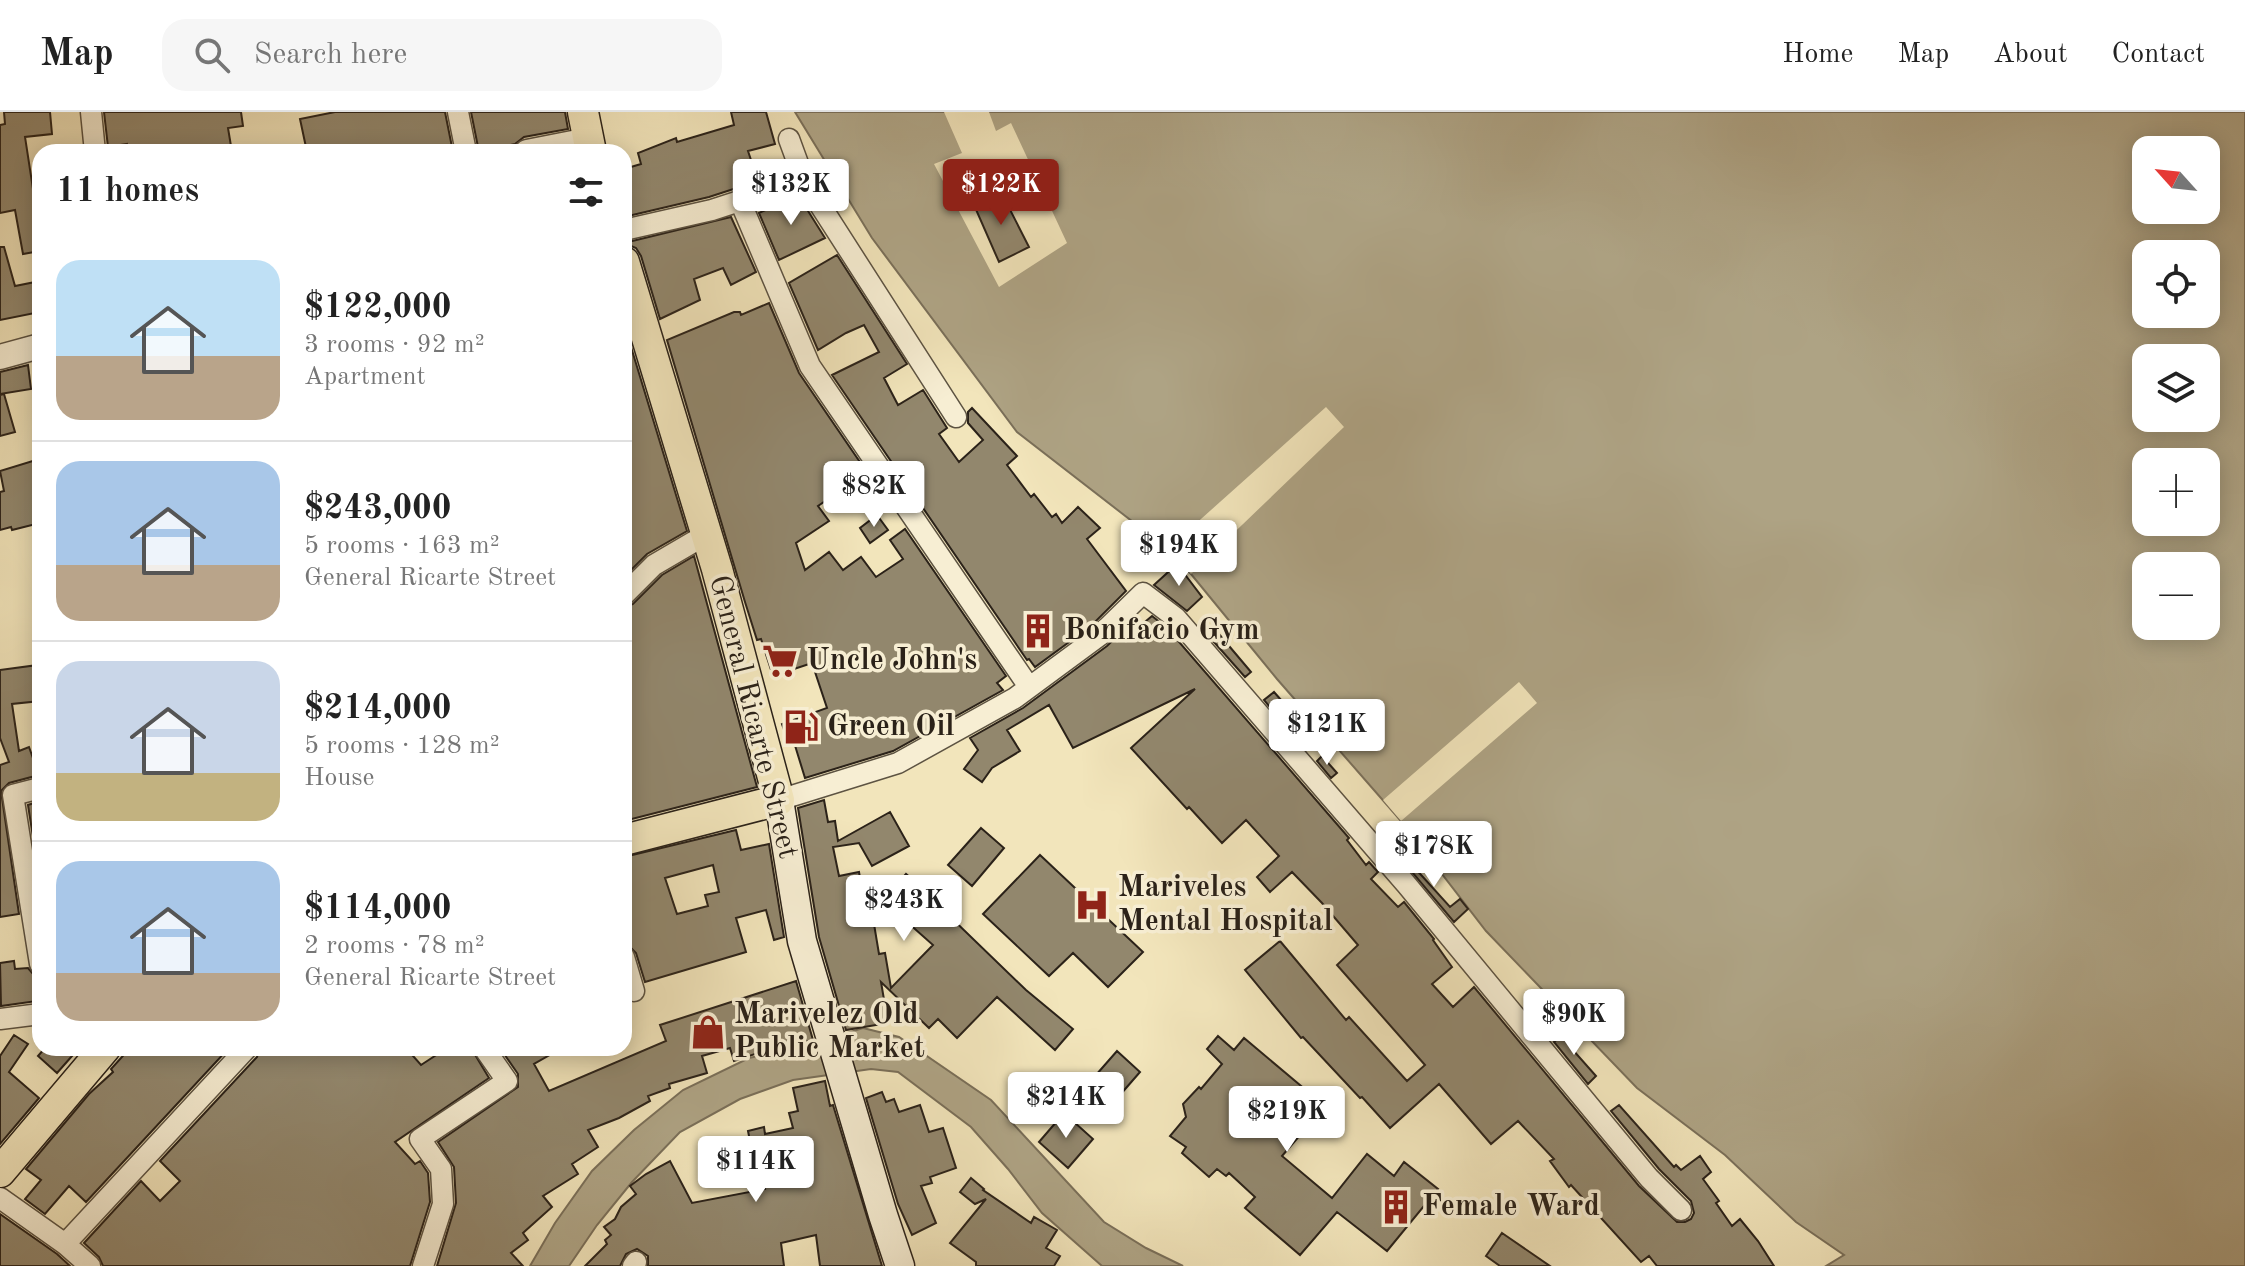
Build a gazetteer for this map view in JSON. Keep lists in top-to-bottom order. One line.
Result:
{"streets":{"main road":["General Ricarte Street"]},"places":{"building":["Bonifacio Gym","Female Ward"],"supermarket":["Uncle John's"],"fuel station":["Green Oil"],"hospital":["Mariveles Mental Hospital"],"shop":["Marivelez Old Public Market"]},"north":"top left","page":{"header":"Map","search":"Search here","nav":["Home","Map","About","Contact"],"map_buttons":["+","−"],"heading":"11 homes","price":["$132K","$122K","$82K","$194K","$121K","$178K","$243K","$90K","$214K","$219K","$114K"],"list":[{"name":"$122,000","note":"3 rooms · 92 m² · Apartment"},{"name":"$243,000","note":"5 rooms · 163 m² · General Ricarte Street"},{"name":"$214,000","note":"5 rooms · 128 m² · House"},{"name":"$114,000","note":"2 rooms · 78 m² · General Ricarte Street"}]}}
